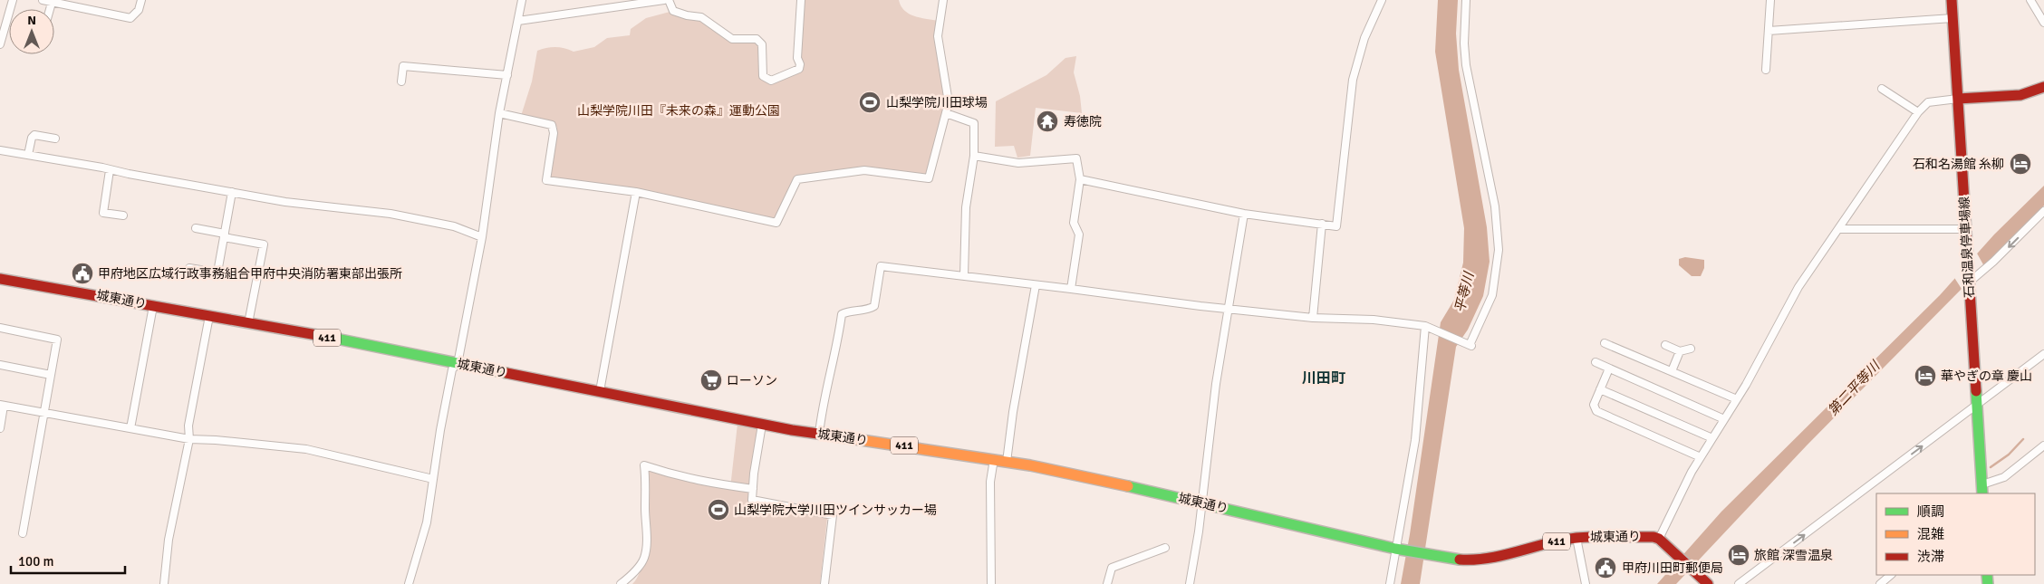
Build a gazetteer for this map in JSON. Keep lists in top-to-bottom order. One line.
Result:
{"streets":{"main road":["石和温泉停車場線","城東通り","411"]},"districts":["川田町"],"water":["平等川","第二平等川"],"parks":["山梨学院川田『未来の森』運動公園"],"places":{"sports":["山梨学院川田球場","山梨学院大学川田ツインサッカー場"],"temple":["寿徳院"],"hotel":["石和名湯館 糸柳","華やぎの章 慶山","旅館 深雪温泉"],"public building":["甲府地区広域行政事務組合甲府中央消防署東部出張所","甲府川田町郵便局"],"supermarket":["ローソン"]},"legend":["順調","混雑","渋滞"],"scale_bar":"100 m","north":"top"}
